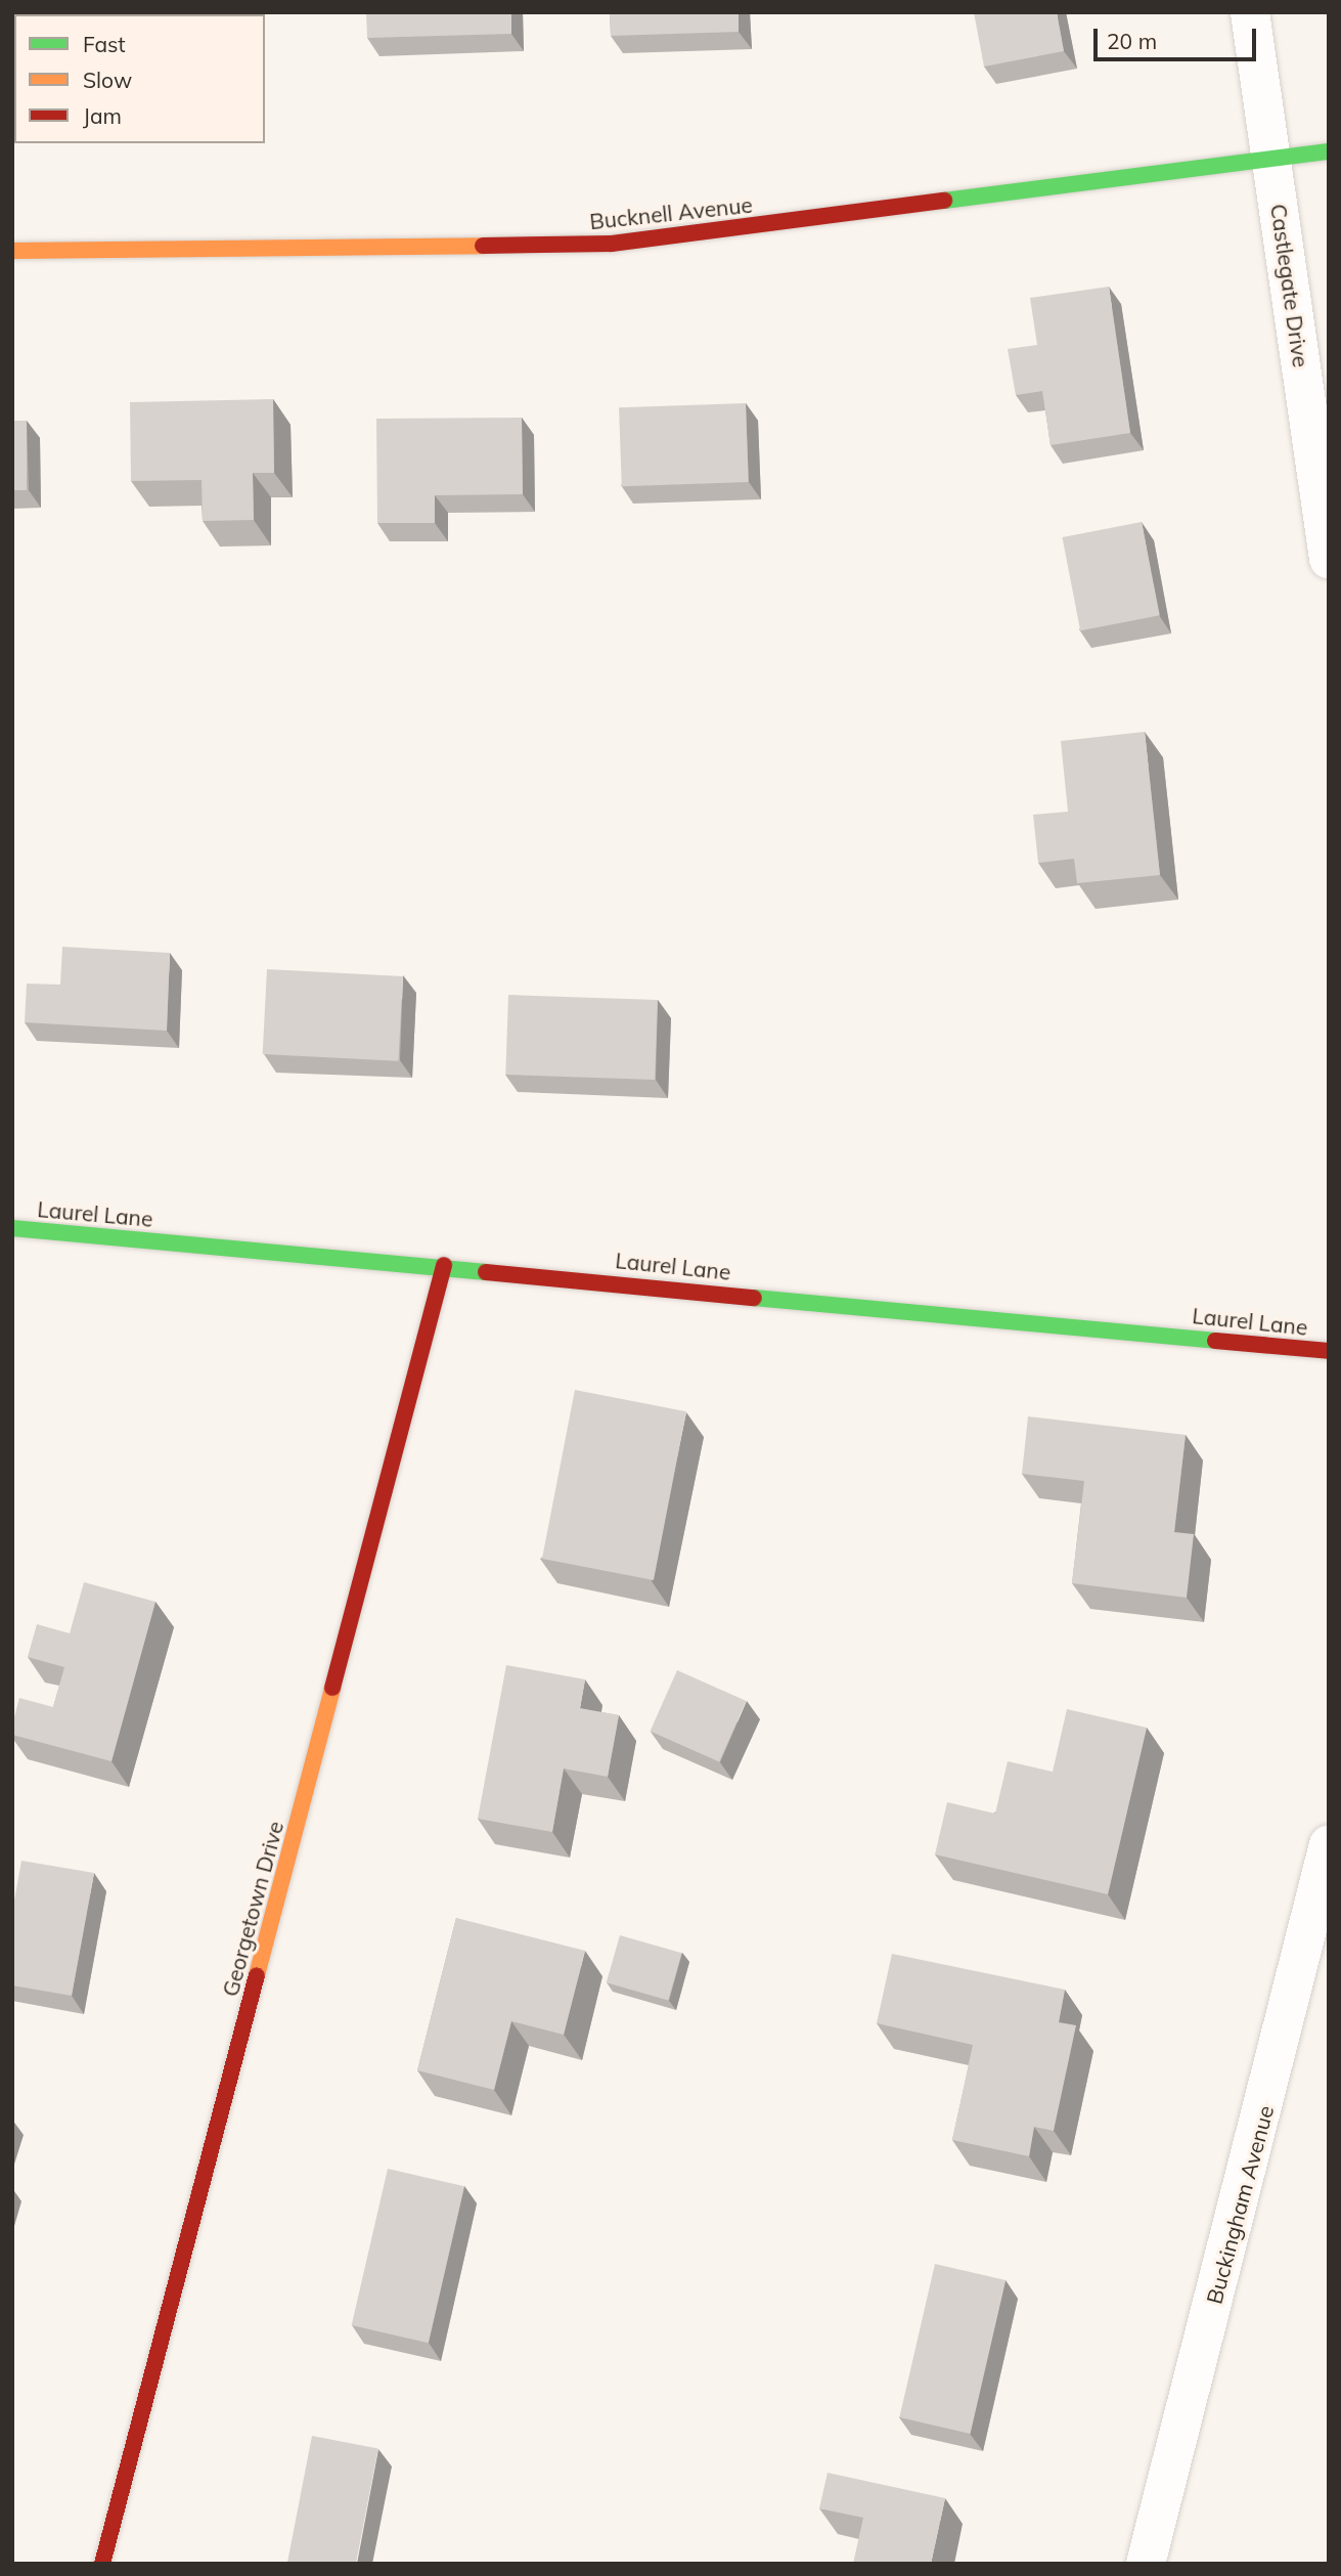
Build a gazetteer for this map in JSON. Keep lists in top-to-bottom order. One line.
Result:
{"streets":{"street":["Bucknell Avenue","Castlegate Drive","Laurel Lane","Georgetown Drive","Buckingham Avenue"]},"crossings":[["Bucknell Avenue","Castlegate Drive"],["Laurel Lane","Georgetown Drive"]],"legend":["Fast","Slow","Jam"],"scale_bar":"20 m"}
